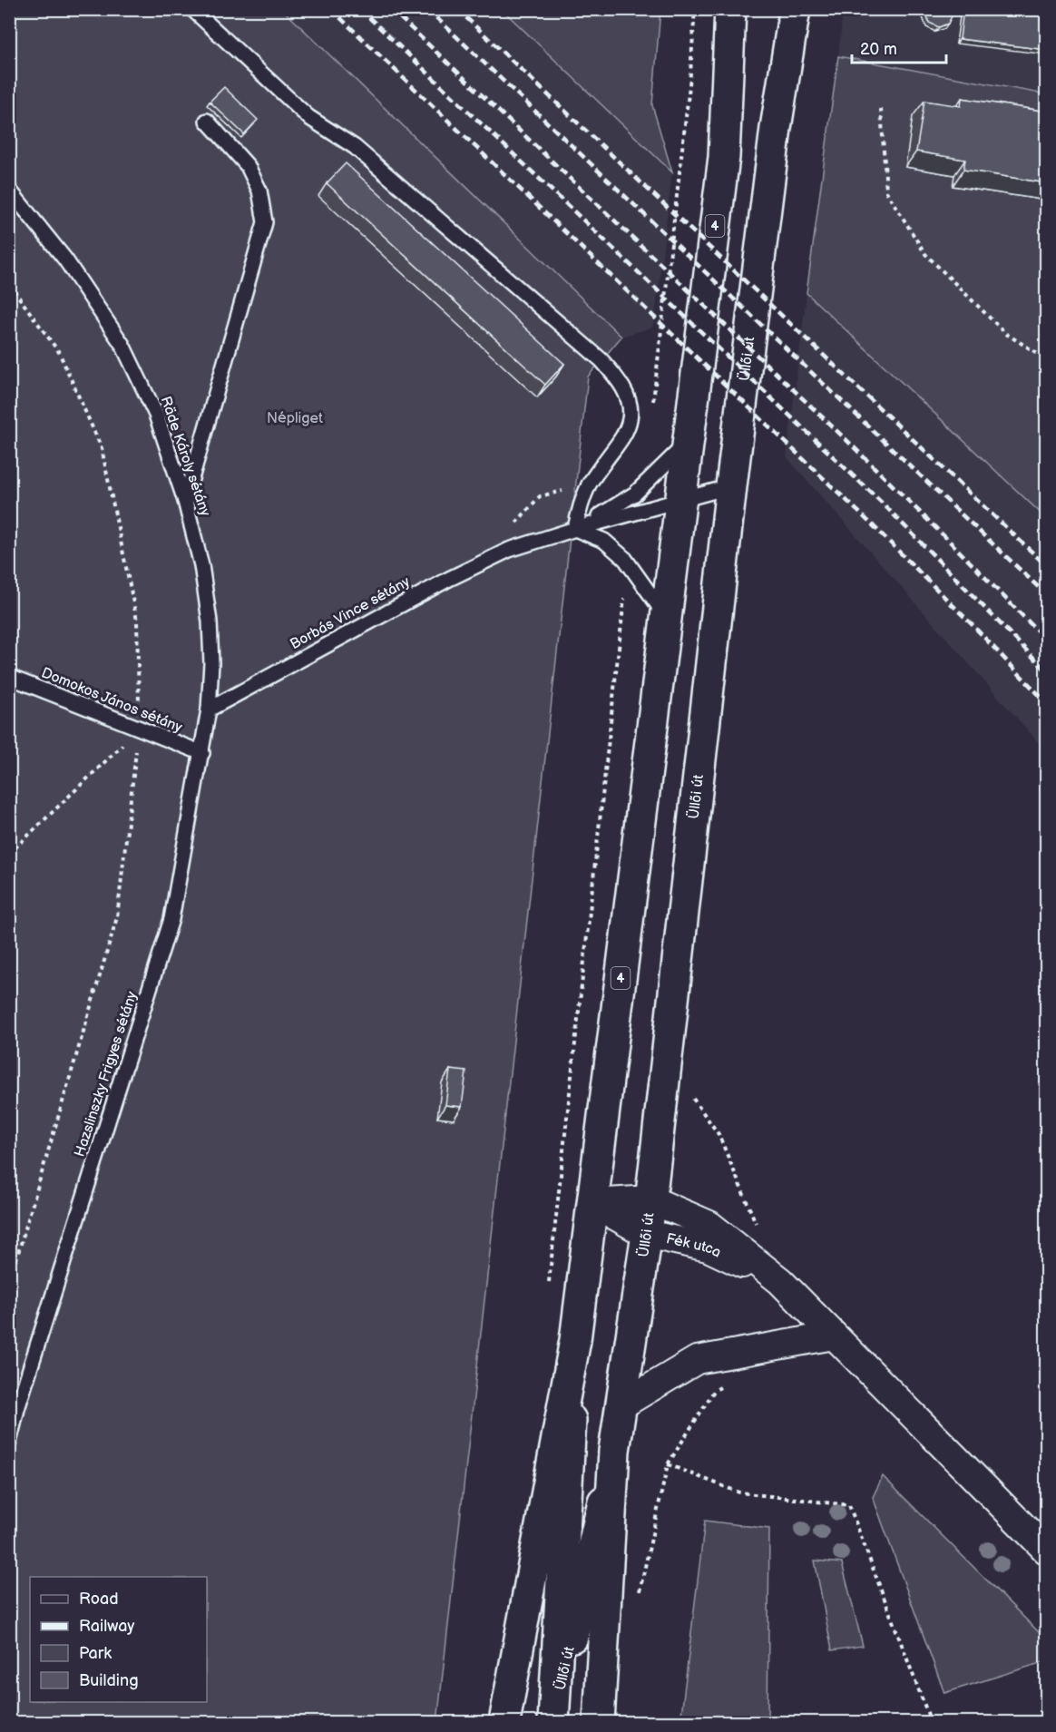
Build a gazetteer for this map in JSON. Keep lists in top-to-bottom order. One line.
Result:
{"streets":{"main road":["4","Üllői út"],"street":["Fék utca"],"lane":["Räde Károly sétány","Borbás Vince sétány","Domokos János sétány","Hazslinszky Frigyes sétány"]},"crossings":[["Üllői út","Fék utca"],["Räde Károly sétány","Borbás Vince sétány"],["Räde Károly sétány","Hazslinszky Frigyes sétány"],["Borbás Vince sétány","Hazslinszky Frigyes sétány"],["Domokos János sétány","Hazslinszky Frigyes sétány"]],"parks":["Népliget"],"legend":["Road","Railway","Park","Building"],"scale_bar":"20 m"}
